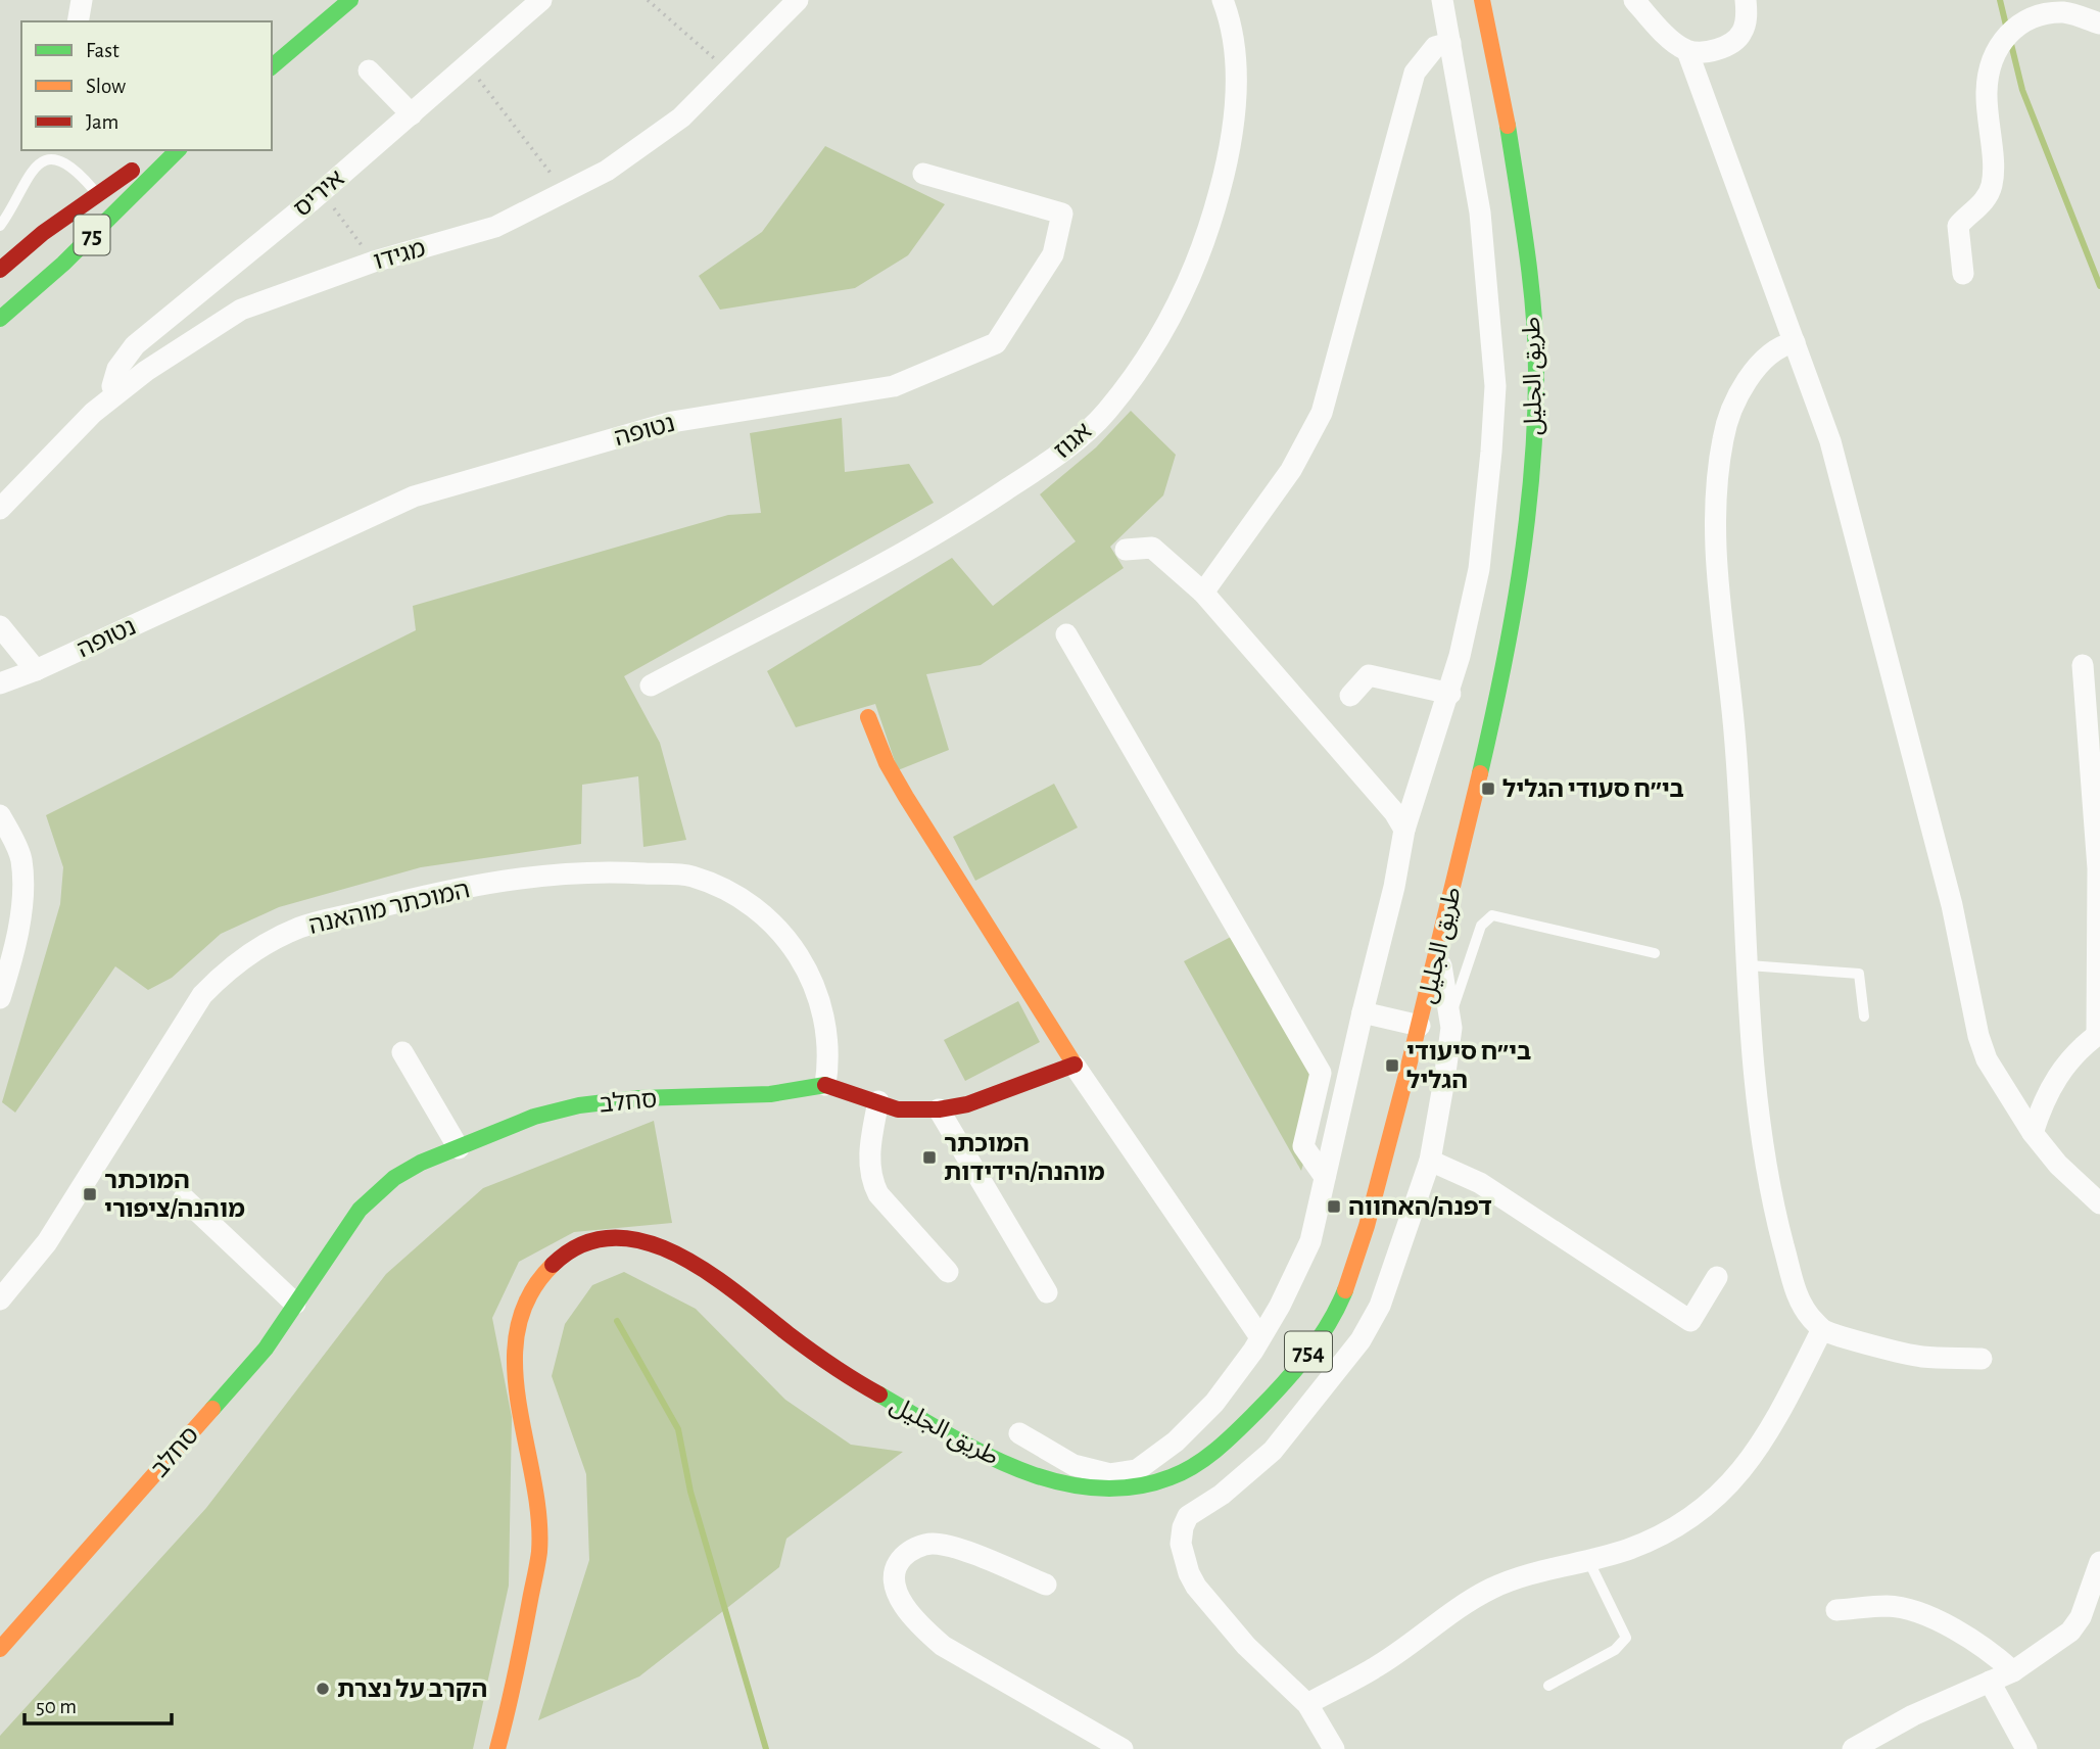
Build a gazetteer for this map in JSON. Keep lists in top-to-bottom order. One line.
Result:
{"streets":{"main road":["75","طريق الجليل","סחלב","754"],"street":["איריס","מגידו","נטופה","אגוז","המוכתר מוהאנה"]},"crossings":[["איריס","מגידו"],["המוכתר מוהאנה","סחלב"]],"places":{"transit":["בי״ח סעודי הגליל","בי״ח סיעודי הגליל","המוכתר מוהנה/הידידות","המוכתר מוהנה/ציפורי","דפנה/האחווה"],"other":["הקרב על נצרת"]},"legend":["Fast","Slow","Jam"],"scale_bar":"50 m"}
